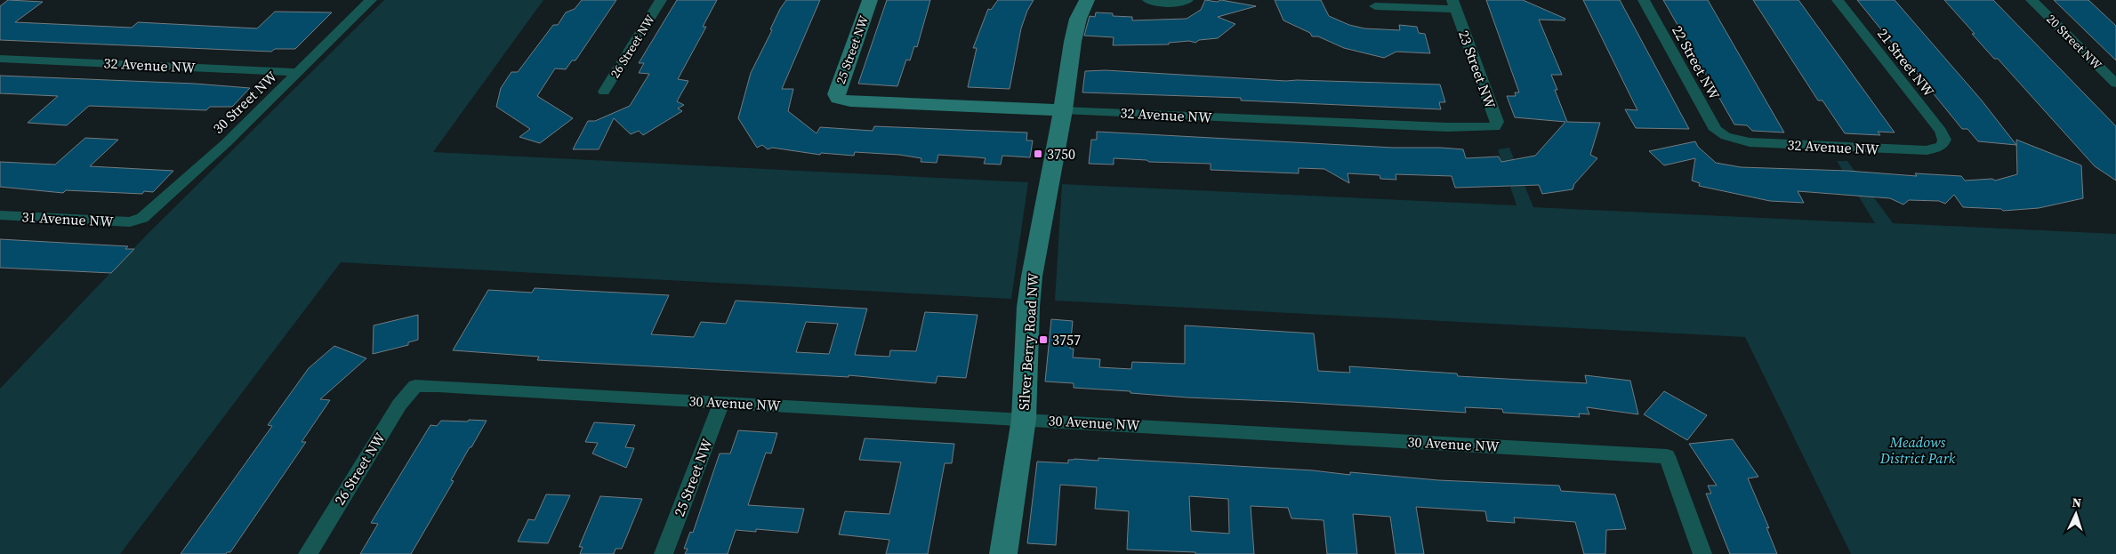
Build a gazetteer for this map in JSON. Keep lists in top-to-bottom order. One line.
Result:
{"streets":{"street":["20 Street NW","26 Street NW","25 Street NW","22 Street NW","21 Street NW","32 Avenue NW","23 Street NW","30 Street NW","31 Avenue NW","Silver Berry Road NW","30 Avenue NW"]},"crossings":[["26 Street NW","30 Avenue NW"],["25 Street NW","32 Avenue NW"],["25 Street NW","30 Avenue NW"],["22 Street NW","32 Avenue NW"],["21 Street NW","32 Avenue NW"],["32 Avenue NW","23 Street NW"],["32 Avenue NW","30 Street NW"],["32 Avenue NW","Silver Berry Road NW"],["30 Street NW","31 Avenue NW"],["Silver Berry Road NW","30 Avenue NW"]],"parks":["Meadows District Park"],"places":{"transit":["3750","3757"]},"north":"top"}
